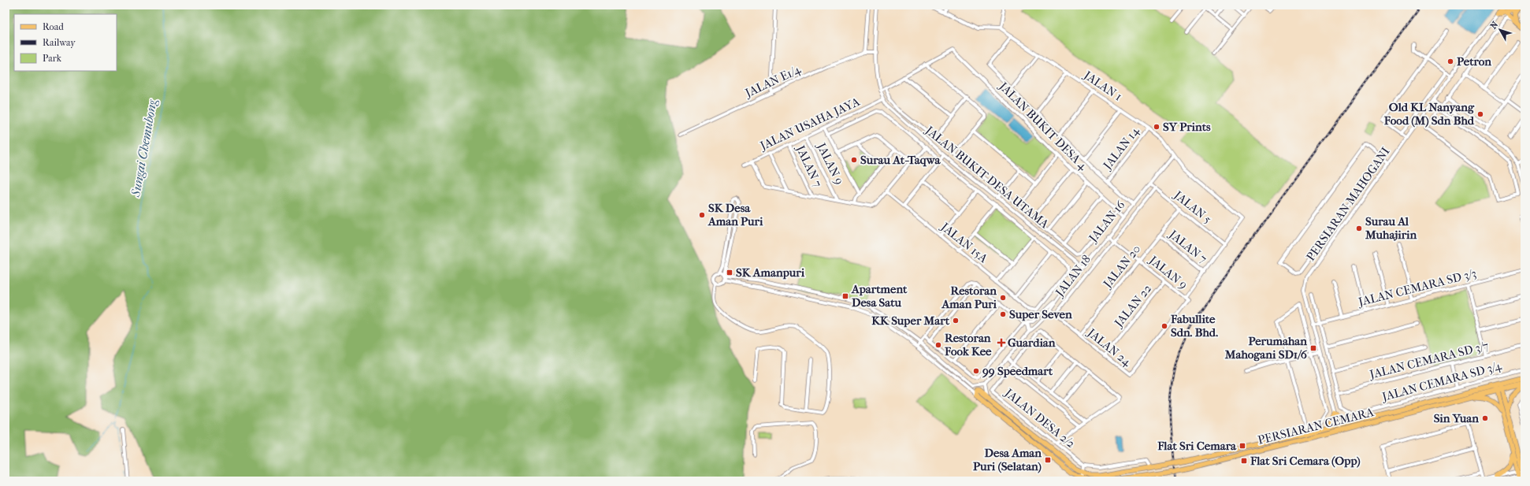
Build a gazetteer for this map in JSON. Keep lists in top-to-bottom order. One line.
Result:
{"streets":{"main road":["PERSIARAN MAHOGANI","PERSIARAN CEMARA"],"street":["JALAN E1/4","JALAN 1","JALAN USAHA JAYA","JALAN BUKIT DESA 4","JALAN 14","JALAN 9","JALAN 7","JALAN BUKIT DESA UTAMA","JALAN 5","JALAN 16","JALAN 15A","JALAN 20","JALAN 18","JALAN CEMARA SD 3/3","JALAN 22","JALAN 24","JALAN CEMARA SD 3/7","JALAN CEMARA SD 3/4","JALAN DESA 2/2"]},"crossings":[["JALAN E1/4","JALAN BUKIT DESA UTAMA"],["JALAN 1","JALAN 14"],["JALAN 1","JALAN 5"],["JALAN 1","JALAN 16"],["JALAN USAHA JAYA","JALAN 9"],["JALAN USAHA JAYA","JALAN 7"],["JALAN USAHA JAYA","JALAN BUKIT DESA UTAMA"],["JALAN BUKIT DESA 4","JALAN BUKIT DESA UTAMA"],["JALAN BUKIT DESA 4","JALAN 16"],["JALAN 14","JALAN 16"],["JALAN 9","JALAN 16"],["JALAN 9","JALAN 20"],["JALAN 9","JALAN 18"],["JALAN 9","JALAN 22"],["JALAN 9","JALAN 24"],["JALAN 7","JALAN 20"],["JALAN BUKIT DESA UTAMA","JALAN 16"],["PERSIARAN MAHOGANI","JALAN CEMARA SD 3/3"],["PERSIARAN MAHOGANI","PERSIARAN CEMARA"],["JALAN 5","JALAN 16"],["JALAN 5","JALAN 20"],["JALAN 5","JALAN 18"],["JALAN 16","JALAN 24"],["JALAN 20","JALAN 24"],["JALAN 18","JALAN 24"],["JALAN CEMARA SD 3/3","JALAN CEMARA SD 3/4"],["JALAN 22","JALAN 24"],["JALAN CEMARA SD 3/7","JALAN CEMARA SD 3/4"]],"water":["Sungai Chemubong"],"places":{"other":["Petron","Old KL Nanyang Food (M) Sdn Bhd","SY Prints","Surau At-Taqwa","SK Desa Aman Puri","Surau Al Muhajirin","Restoran Aman Puri","Super Seven","KK Super Mart","Fabullite Sdn. Bhd.","Restoran Fook Kee","99 Speedmart","Sin Yuan"],"transit":["SK Amanpuri","Apartment Desa Satu","Perumahan Mahogani SD1/6","Flat Sri Cemara","Desa Aman Puri (Selatan)","Flat Sri Cemara (Opp)"],"health":["Guardian"]},"legend":["Road","Railway","Park"],"north":"top left"}
